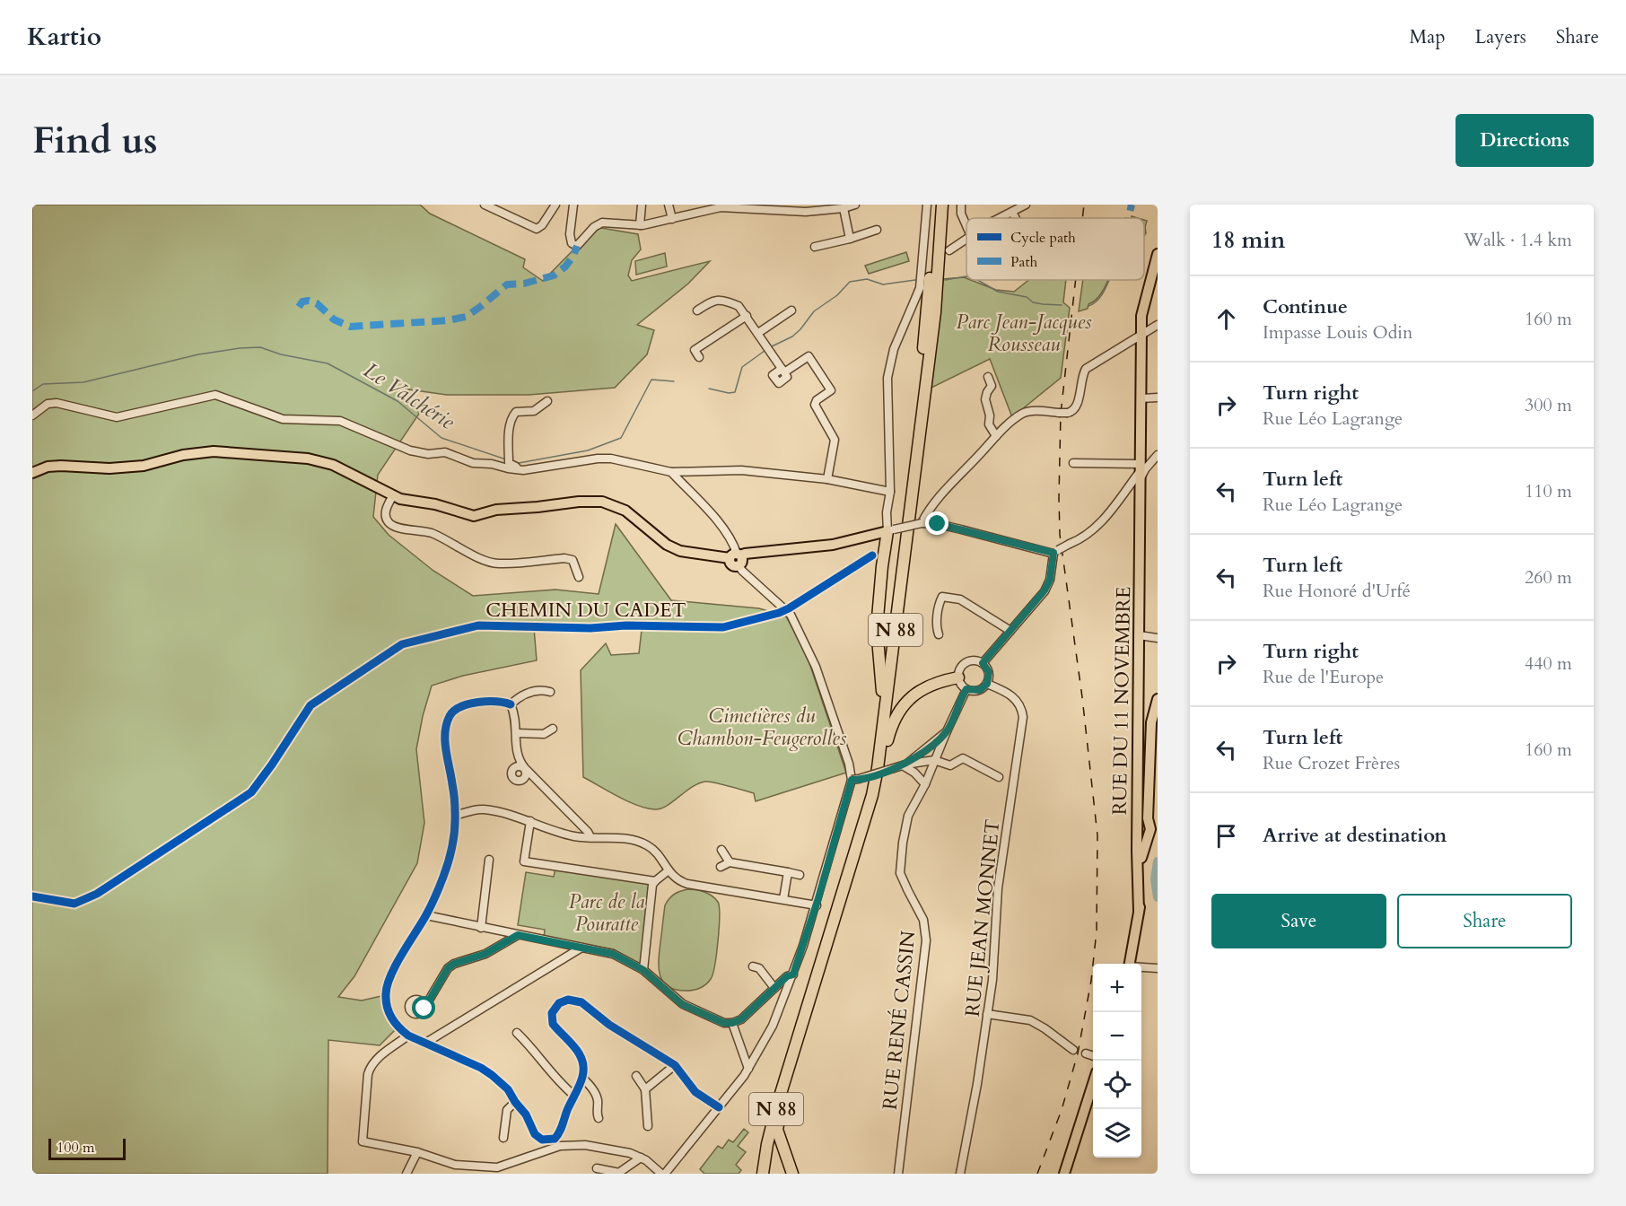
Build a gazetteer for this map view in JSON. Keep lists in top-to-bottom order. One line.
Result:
{"streets":{"highway":["N 88"],"main road":["RUE DU 11 NOVEMBRE"],"street":["CHEMIN DU CADET","RUE JEAN MONNET","RUE RENÉ CASSIN"]},"crossings":[["N 88","RUE JEAN MONNET"],["N 88","RUE RENÉ CASSIN"],["RUE JEAN MONNET","RUE RENÉ CASSIN"]],"water":["Le Valchérie"],"parks":["Parc Jean-Jacques Rousseau","Cimetières du Chambon-Feugerolles","Parc de la Pouratte"],"legend":["Cycle path","Path"],"scale_bar":"100 m","page":{"header":"Kartio","nav":["Map","Layers","Share"],"buttons":["Directions",["Save","Share"]],"title":"Find us","heading":["18 min","Walk · 1.4 km"],"list":[["Continue","Impasse Louis Odin","160 m"],["Turn right","Rue Léo Lagrange","300 m"],["Turn left","Rue Léo Lagrange","110 m"],["Turn left","Rue Honoré d'Urfé","260 m"],["Turn right","Rue de l'Europe","440 m"],["Turn left","Rue Crozet Frères","160 m"],"Arrive at destination"],"map_buttons":["+","−"],"scale":"100 m"}}
